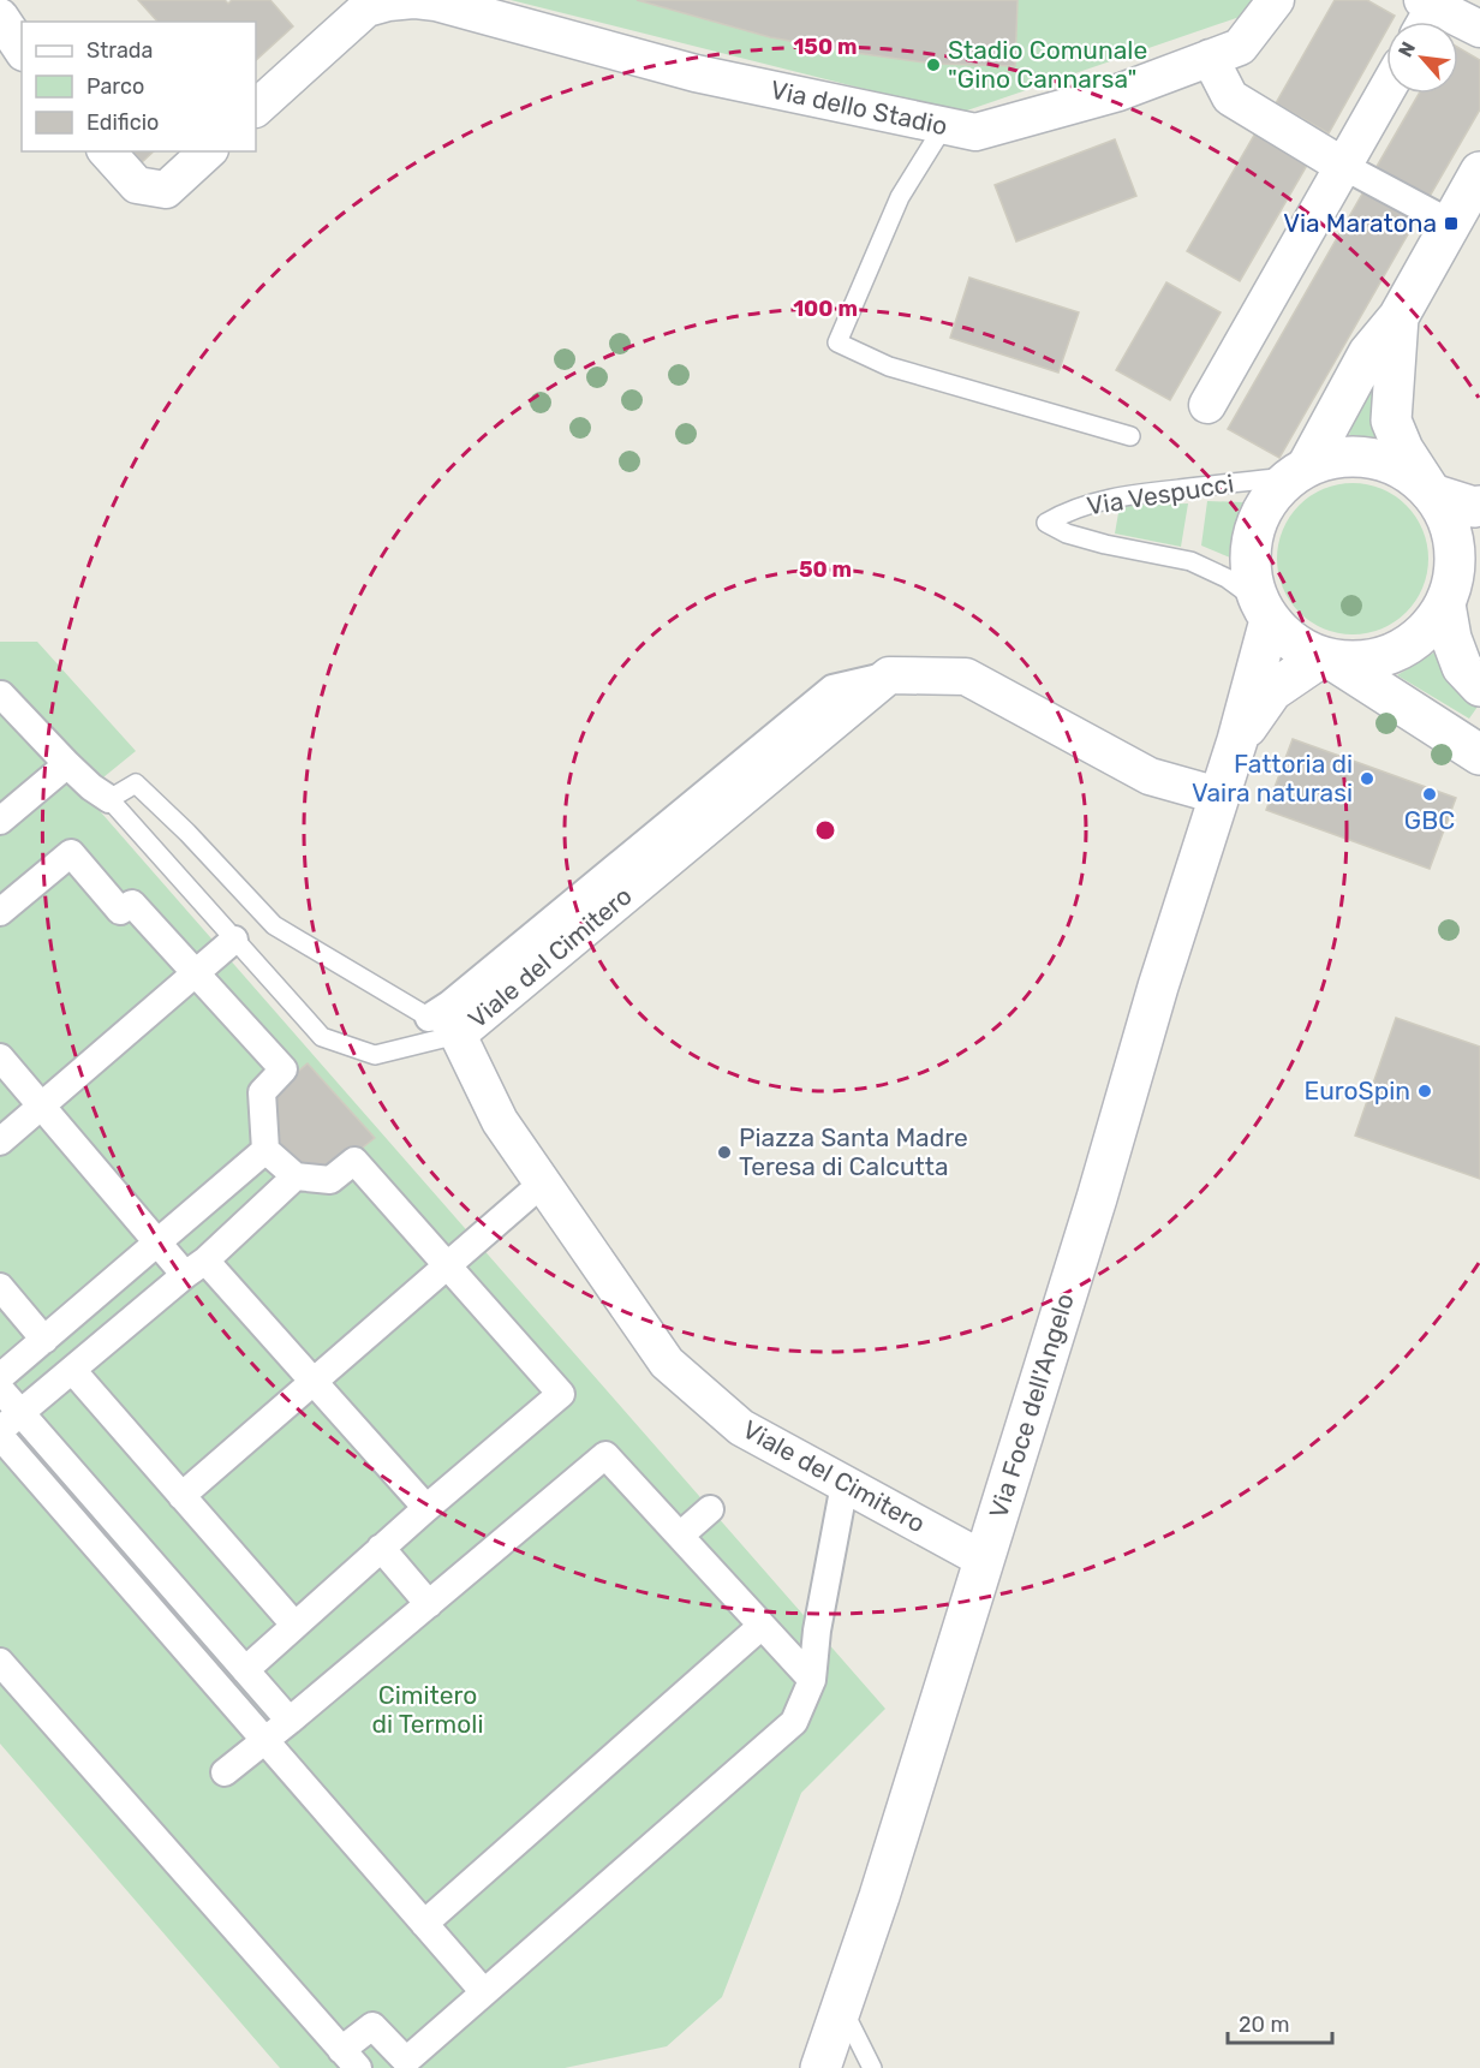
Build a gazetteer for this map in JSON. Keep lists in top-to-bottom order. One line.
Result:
{"streets":{"main road":["Via Foce dell'Angelo"],"street":["Via dello Stadio","Viale del Cimitero"],"lane":["Via Vespucci"]},"crossings":[["Via Vespucci","Via Foce dell'Angelo"],["Viale del Cimitero","Via Foce dell'Angelo"]],"parks":["Cimitero di Termoli"],"places":{"other":["Stadio Comunale \"Gino Cannarsa\"","Fattoria di Vaira naturasi","GBC","EuroSpin","Piazza Santa Madre Teresa di Calcutta"],"transit":["Via Maratona"]},"legend":["Strada","Parco","Edificio"],"scale_bar":"20 m","north":"top left","rings":["150 m","100 m","50 m"]}
